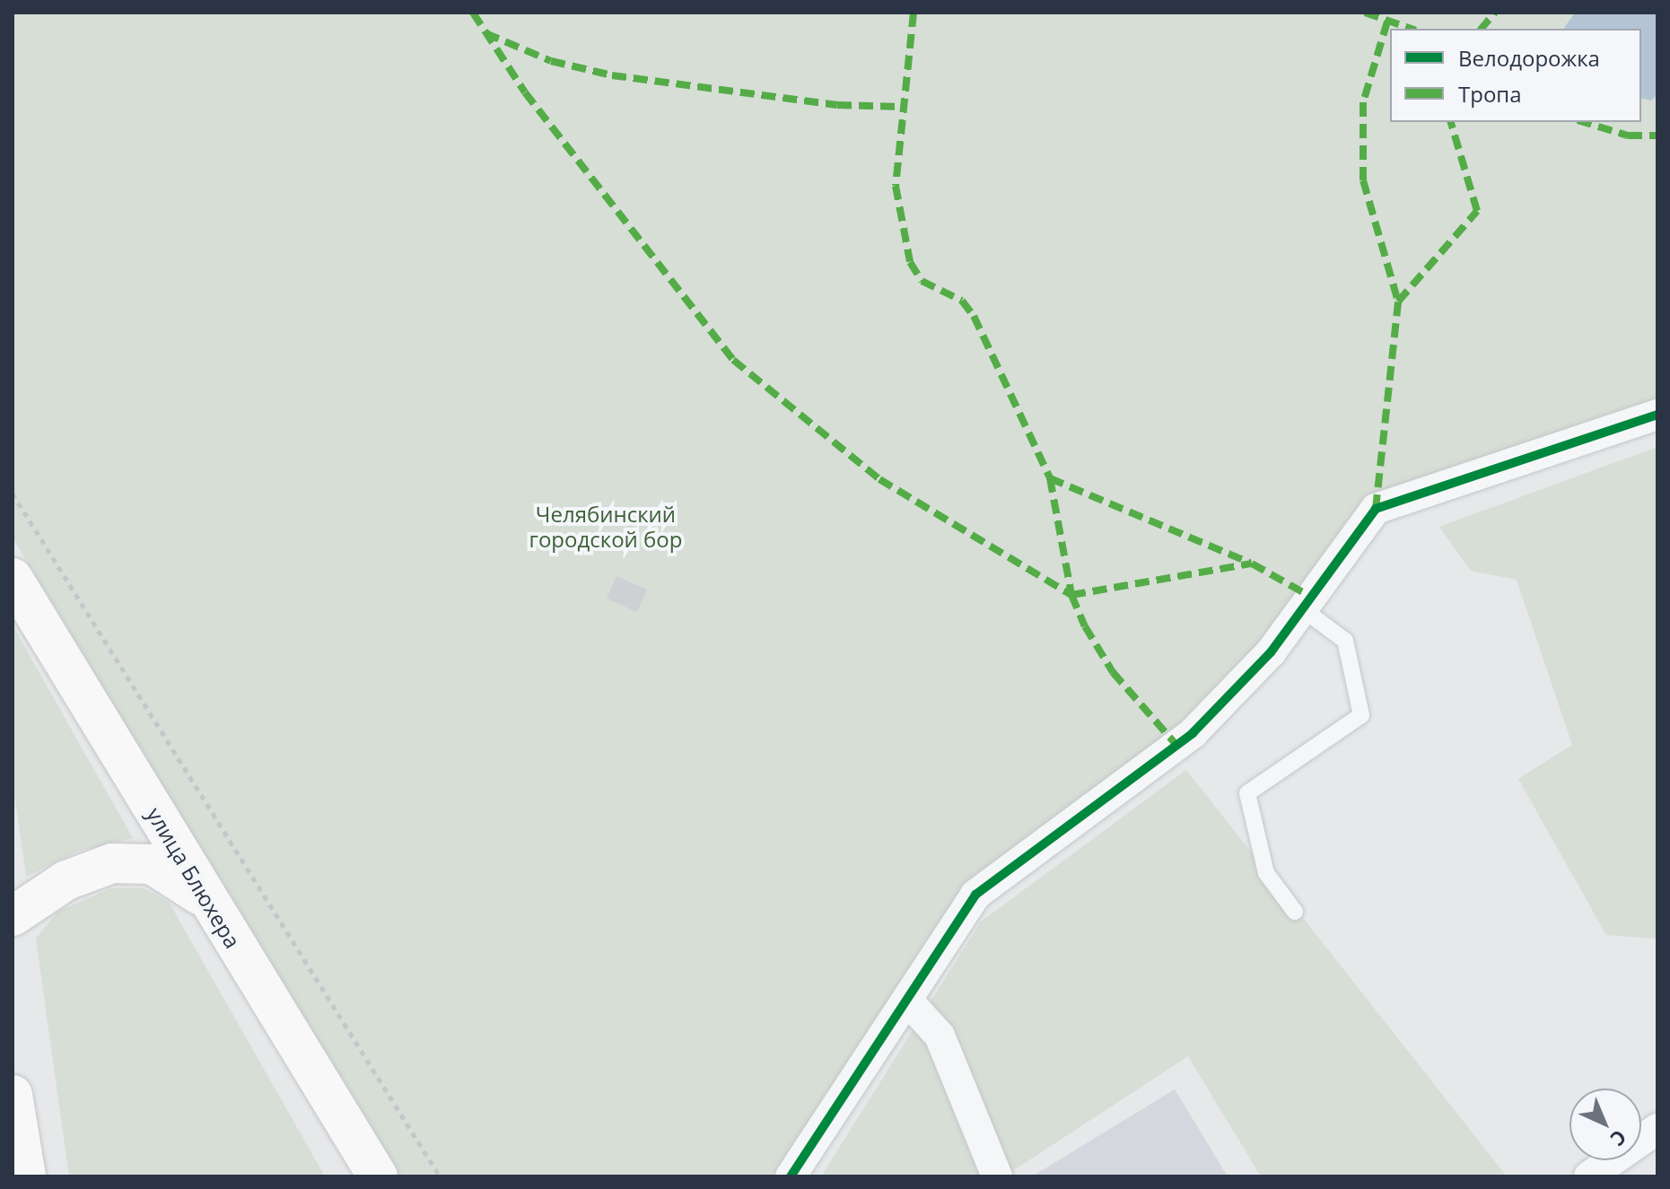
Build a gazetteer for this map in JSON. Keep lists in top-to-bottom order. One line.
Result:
{"streets":{"main road":["улица Блюхера"]},"parks":["Челябинский городской бор"],"legend":["Велодорожка","Тропа"],"north":"bottom right"}
